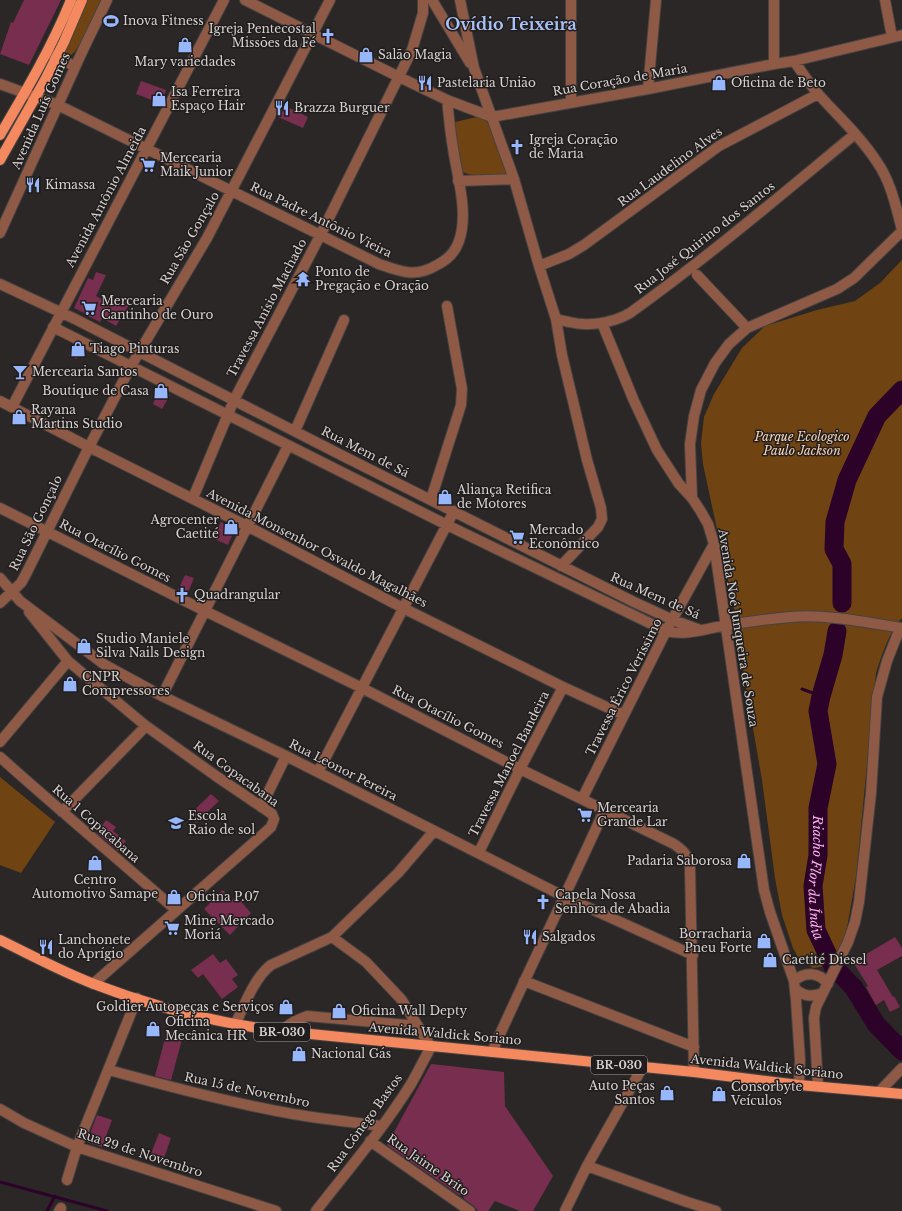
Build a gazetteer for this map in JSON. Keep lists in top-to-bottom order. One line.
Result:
{"streets":{"main road":["BR-030","Avenida Waldick Soriano"],"street":["Rua Coração de Maria","Avenida Luís Gomes","Rua Laudelino Alves","Avenida Antônio Almeida","Rua Padre Antônio Vieira","Rua São Gonçalo","Rua José Quirino dos Santos","Travessa Anísio Machado","Rua Mem de Sá","Avenida Monsenhor Osvaldo Magalhães","Rua Otacílio Gomes","Avenida Noé Junqueira de Souza","Travessa Érico Veríssimo","Travessa Manoel Bandeira","Rua Leonor Pereira","Rua Copacabana","Rua 1 Copacabana","Rua 15 de Novembro","Rua Cônego Bastos","Rua 29 de Novembro","Rua Jaime Brito"]},"crossings":[["Avenida Luís Gomes","Rua Padre Antônio Vieira"],["Avenida Antônio Almeida","Rua Padre Antônio Vieira"],["Avenida Antônio Almeida","Rua Mem de Sá"],["Avenida Antônio Almeida","Avenida Monsenhor Osvaldo Magalhães"],["Rua Padre Antônio Vieira","Rua São Gonçalo"],["Rua Padre Antônio Vieira","Travessa Anísio Machado"],["Rua São Gonçalo","Rua Mem de Sá"],["Rua São Gonçalo","Avenida Monsenhor Osvaldo Magalhães"],["Rua São Gonçalo","Rua Otacílio Gomes"],["Rua São Gonçalo","Rua Leonor Pereira"],["Travessa Anísio Machado","Rua Mem de Sá"],["Travessa Anísio Machado","Avenida Monsenhor Osvaldo Magalhães"],["Rua Mem de Sá","Travessa Érico Veríssimo"],["Avenida Monsenhor Osvaldo Magalhães","Travessa Érico Veríssimo"],["Avenida Monsenhor Osvaldo Magalhães","Travessa Manoel Bandeira"],["Rua Otacílio Gomes","Travessa Érico Veríssimo"],["Rua Otacílio Gomes","Travessa Manoel Bandeira"],["Rua Otacílio Gomes","Rua Leonor Pereira"],["Rua Otacílio Gomes","Avenida Waldick Soriano"],["Avenida Noé Junqueira de Souza","Travessa Érico Veríssimo"],["Avenida Noé Junqueira de Souza","Avenida Waldick Soriano"],["Travessa Manoel Bandeira","Rua Leonor Pereira"],["Rua Leonor Pereira","Rua Copacabana"],["Rua Copacabana","Rua 1 Copacabana"],["Rua Copacabana","Avenida Waldick Soriano"],["Avenida Waldick Soriano","Rua Cônego Bastos"],["Rua 15 de Novembro","Rua Cônego Bastos"],["Rua Cônego Bastos","Rua Jaime Brito"]],"districts":["Ovídio Teixeira"],"water":["Riacho Flor da Índia"],"parks":["Parque Ecologico Paulo Jackson"],"places":{"sports":["Inova Fitness"],"church":["Igreja Pentecostal Missões da Fé","Igreja Coração de Maria","Quadrangular","Capela Nossa Senhora de Abadia"],"shop":["Mary variedades","Salão Magia","Oficina de Beto","Isa Ferreira Espaço Hair","Tiago Pinturas","Boutique de Casa","Rayana Martins Studio","Aliança Retifica de Motores","Agrocenter Caetité","Studio Maniele Silva Nails Design","CNPR Compressores","Padaria Saborosa","Centro Automotivo Samape","Oficina P.07","Borracharia Pneu Forte","Caetité Diesel","Goldier Autopeças e Serviços","Oficina Wall Depty","Oficina Mecânica HR","Nacional Gás","Auto Peças Santos","Consorbyte Veículos"],"restaurant":["Pastelaria União","Brazza Burguer","Kimassa","Salgados","Lanchonete do Aprígio"],"supermarket":["Mercearia Maik Junior","Mercearia Cantinho de Ouro","Mercado Econômico","Mercearia Grande Lar","Mine Mercado Moriá"],"temple":["Ponto de Pregação e Oração"],"bar":["Mercearia Santos"],"school or university":["Escola Raio de sol"]}}
